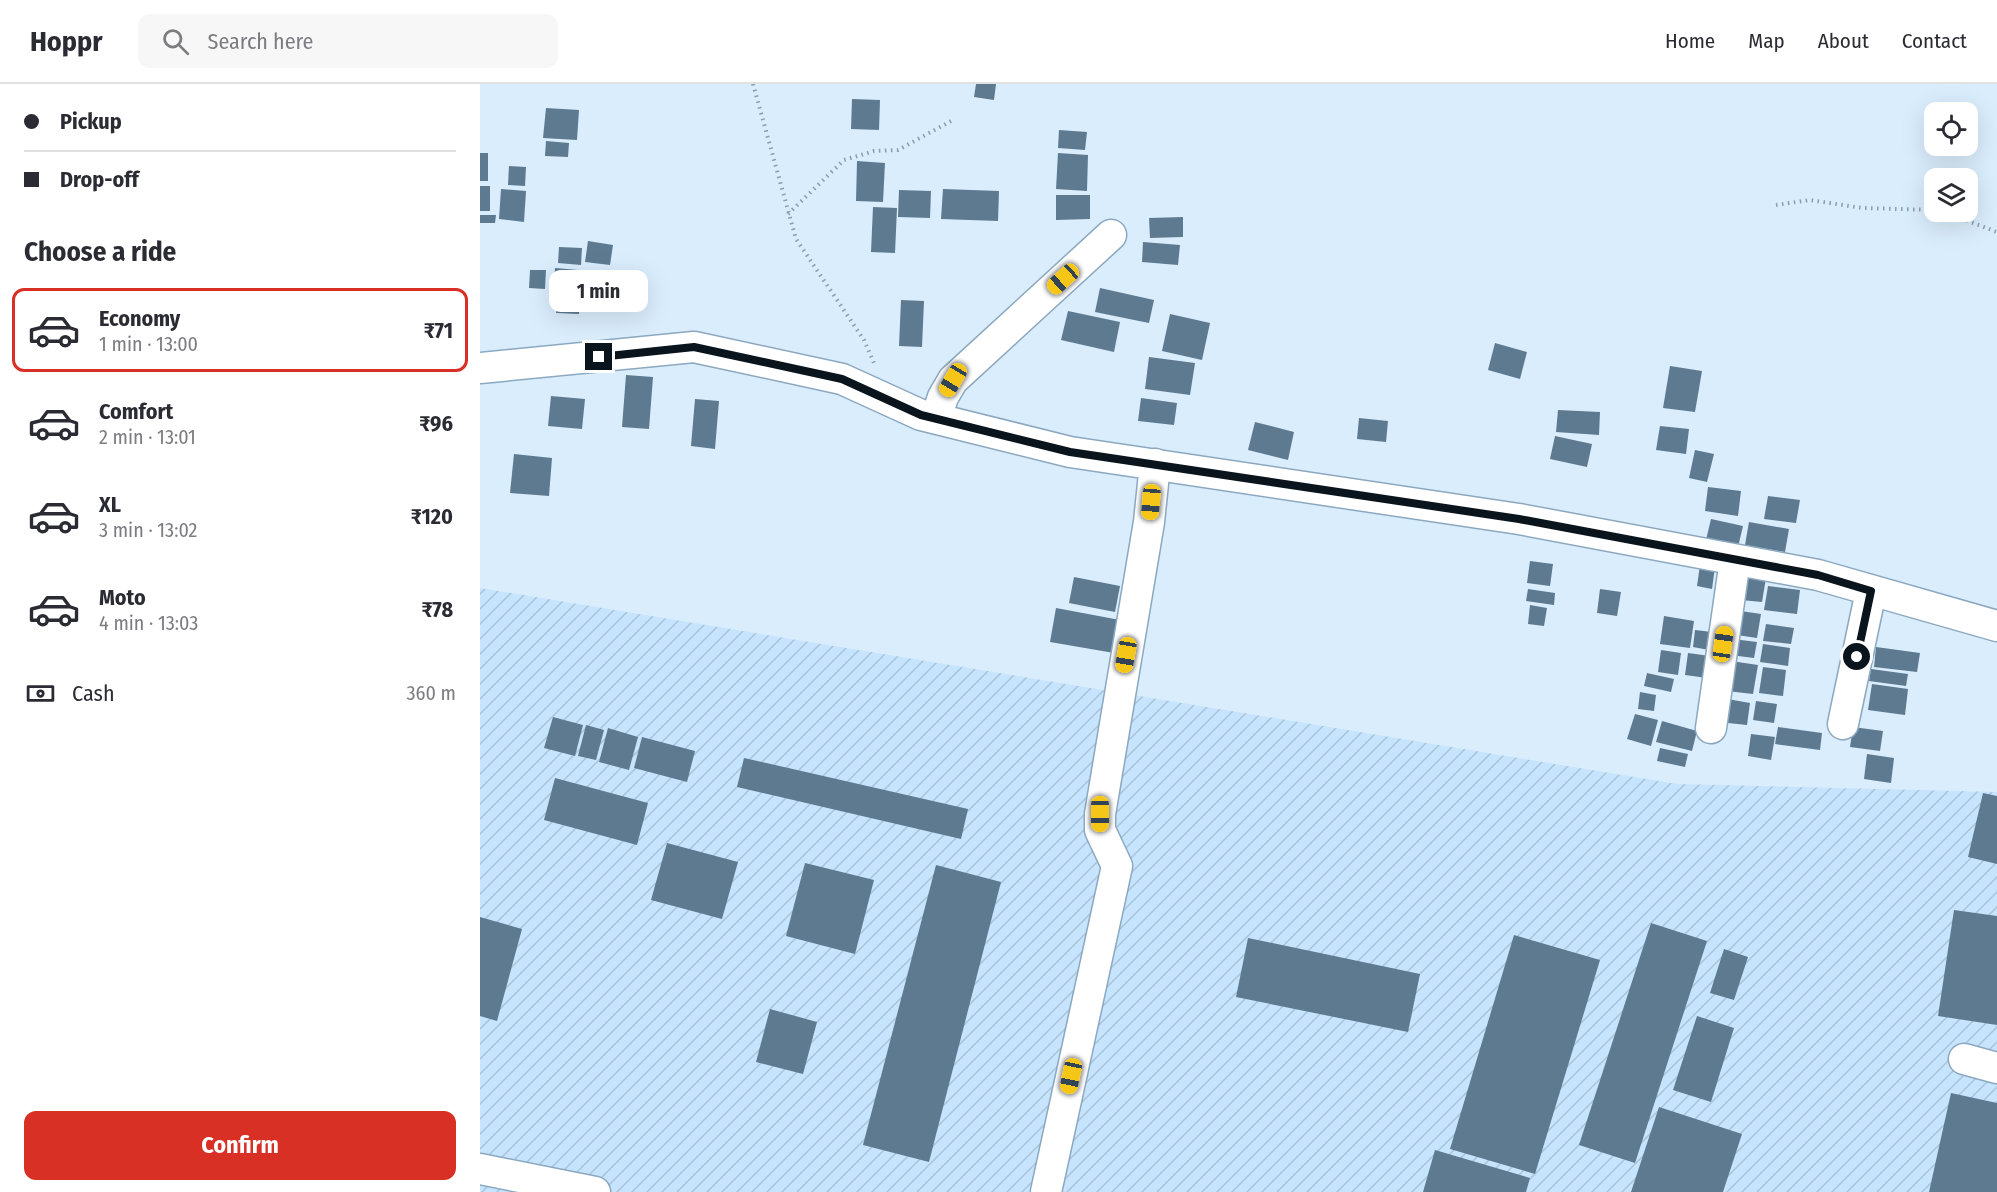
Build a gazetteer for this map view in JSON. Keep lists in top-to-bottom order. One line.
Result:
{"page":{"header":"Hoppr","search":"Search here","nav":["Home","Map","About","Contact"],"banner":["Pickup","Drop-off"],"heading":"Choose a ride","bubble":"1 min","list":[{"name":"Economy","note":"1 min · 13:00","value":"₹71"},{"name":"Comfort","note":"2 min · 13:01","value":"₹96"},{"name":"XL","note":"3 min · 13:02","value":"₹120"},{"name":"Moto","note":"4 min · 13:03","value":"₹78"}],"pay":["Cash","360 m"],"buttons":"Confirm"}}
